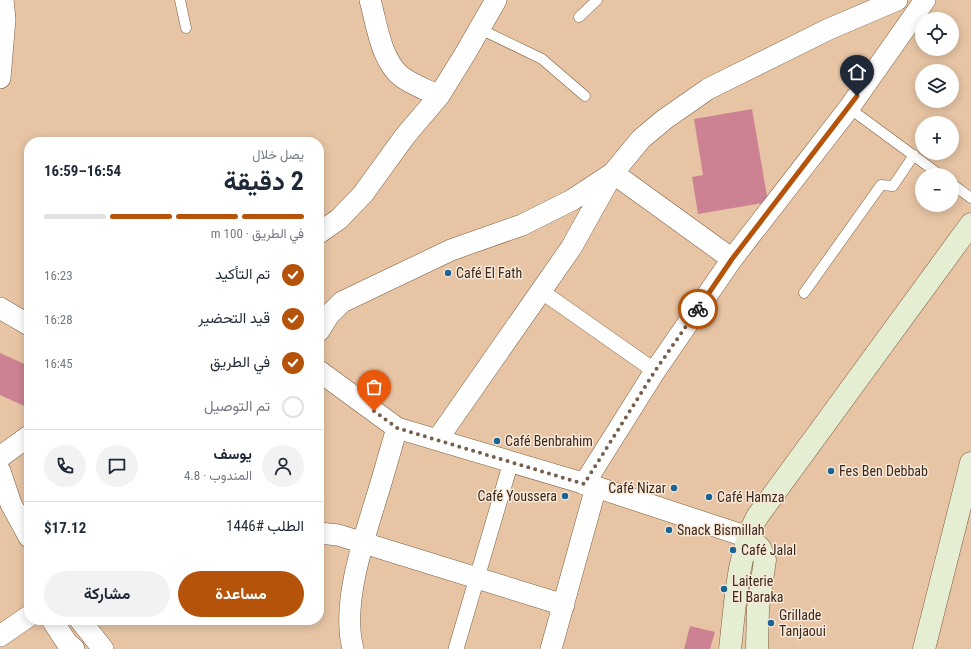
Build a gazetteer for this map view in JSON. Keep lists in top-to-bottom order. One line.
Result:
{"places":["Café El Fath","Café Benbrahim","Fes Ben Debbab","Café Nizar","Café Youssera","Café Hamza","Snack Bismillah","Café Jalal","Laiterie El Baraka","Grillade Tanjaoui"],"page":{"map_buttons":["+","−"],"heading":["2 دقيقة","يصل خلال","16:54–16:59"],"panel":["يوسف","المندوب · 4.8","الطلب #1446","$17.12"],"bar":"في الطريق · 100 m","list":[["تم التأكيد","16:23"],["قيد التحضير","16:28"],["في الطريق","16:45"],"تم التوصيل"],"buttons":["مساعدة","مشاركة"]}}
